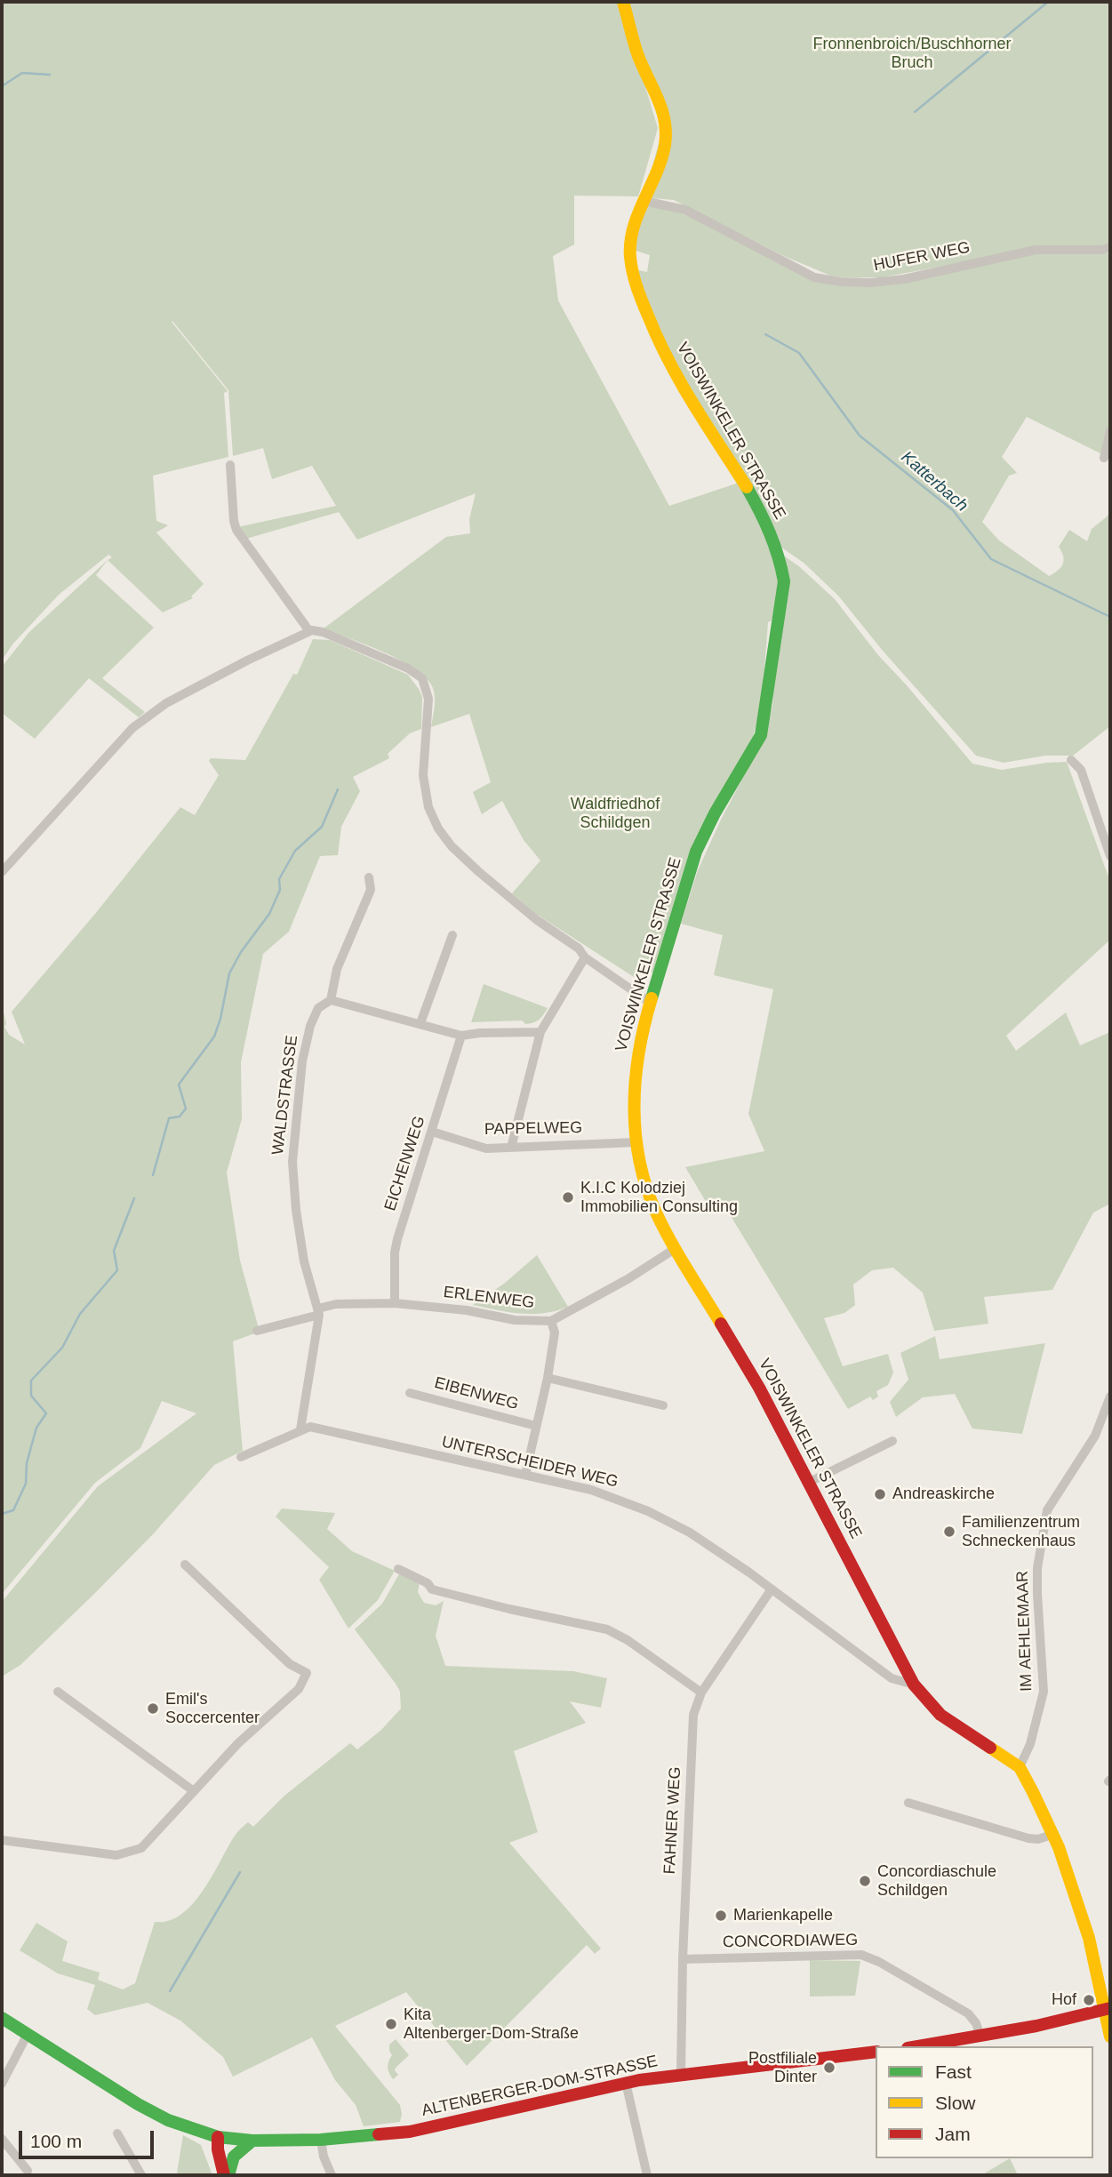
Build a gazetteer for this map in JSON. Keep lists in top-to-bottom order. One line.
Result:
{"streets":{"street":["HUFER WEG","VOISWINKELER STRASSE","WALDSTRASSE","PAPPELWEG","EICHENWEG","ERLENWEG","EIBENWEG","UNTERSCHEIDER WEG","IM AEHLEMAAR","FAHNER WEG","CONCORDIAWEG","ALTENBERGER-DOM-STRASSE"]},"crossings":[["HUFER WEG","VOISWINKELER STRASSE"],["VOISWINKELER STRASSE","PAPPELWEG"],["VOISWINKELER STRASSE","ERLENWEG"],["VOISWINKELER STRASSE","UNTERSCHEIDER WEG"],["VOISWINKELER STRASSE","IM AEHLEMAAR"],["WALDSTRASSE","ERLENWEG"],["WALDSTRASSE","UNTERSCHEIDER WEG"],["PAPPELWEG","EICHENWEG"],["EICHENWEG","ERLENWEG"],["UNTERSCHEIDER WEG","FAHNER WEG"],["FAHNER WEG","CONCORDIAWEG"],["FAHNER WEG","ALTENBERGER-DOM-STRASSE"]],"water":["Katterbach"],"parks":["Fronnenbroich/Buschhorner Bruch","Waldfriedhof Schildgen"],"places":["K.I.C Kolodziej Immobilien Consulting","Andreaskirche","Familienzentrum Schneckenhaus","Emil's Soccercenter","Concordiaschule Schildgen","Marienkapelle","Hof","Kita Altenberger-Dom-Straße","Postfiliale Dinter"],"legend":["Fast","Slow","Jam"],"scale_bar":"100 m"}
